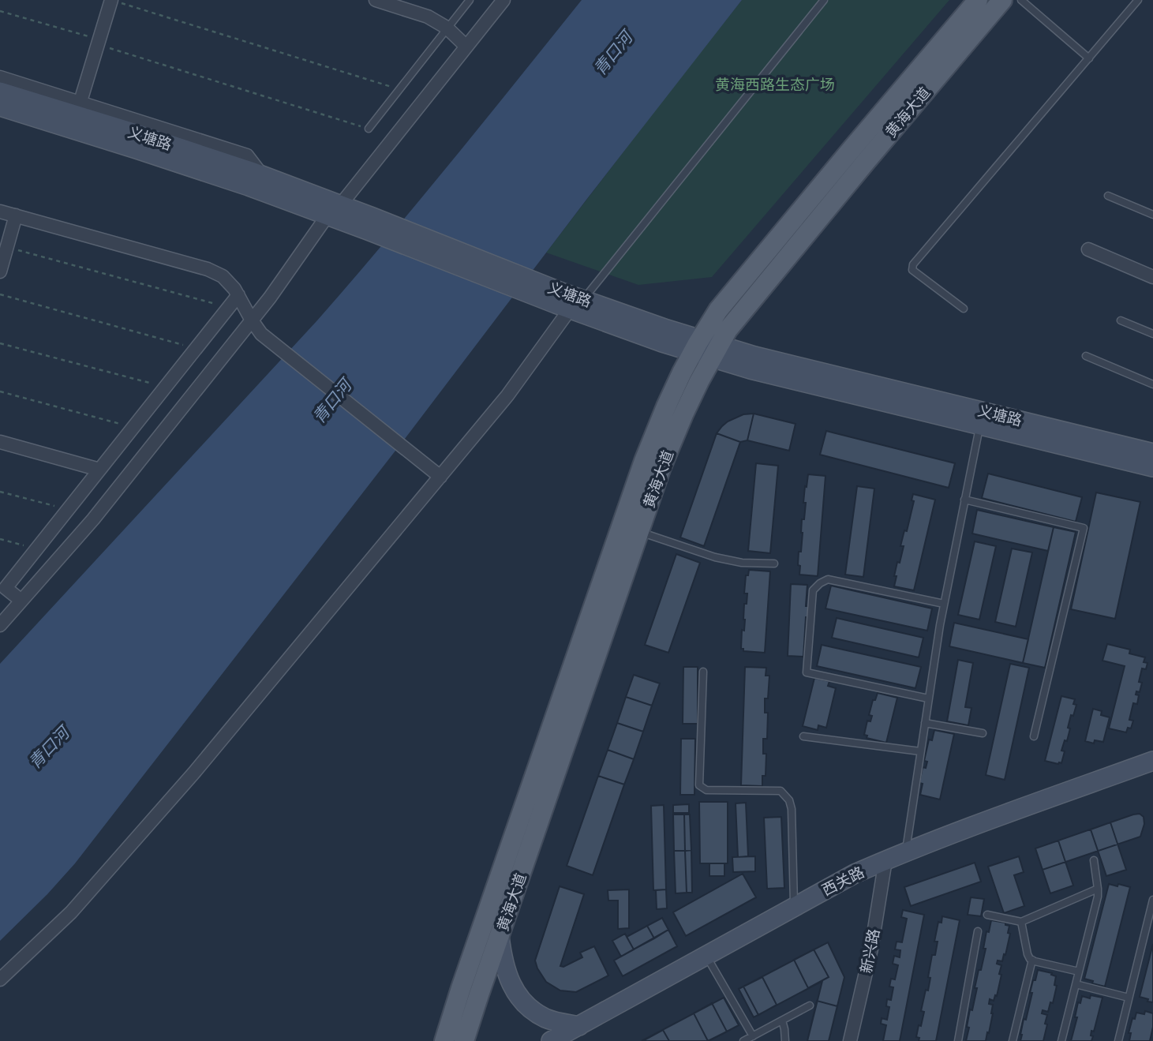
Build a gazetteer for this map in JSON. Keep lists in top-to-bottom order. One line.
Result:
{"streets":{"main road":["黄海大道","义塘路","西关路"],"street":["新兴路"]},"crossings":[["黄海大道","义塘路"],["西关路","新兴路"]],"water":["青口河"],"parks":["黄海西路生态广场"]}
